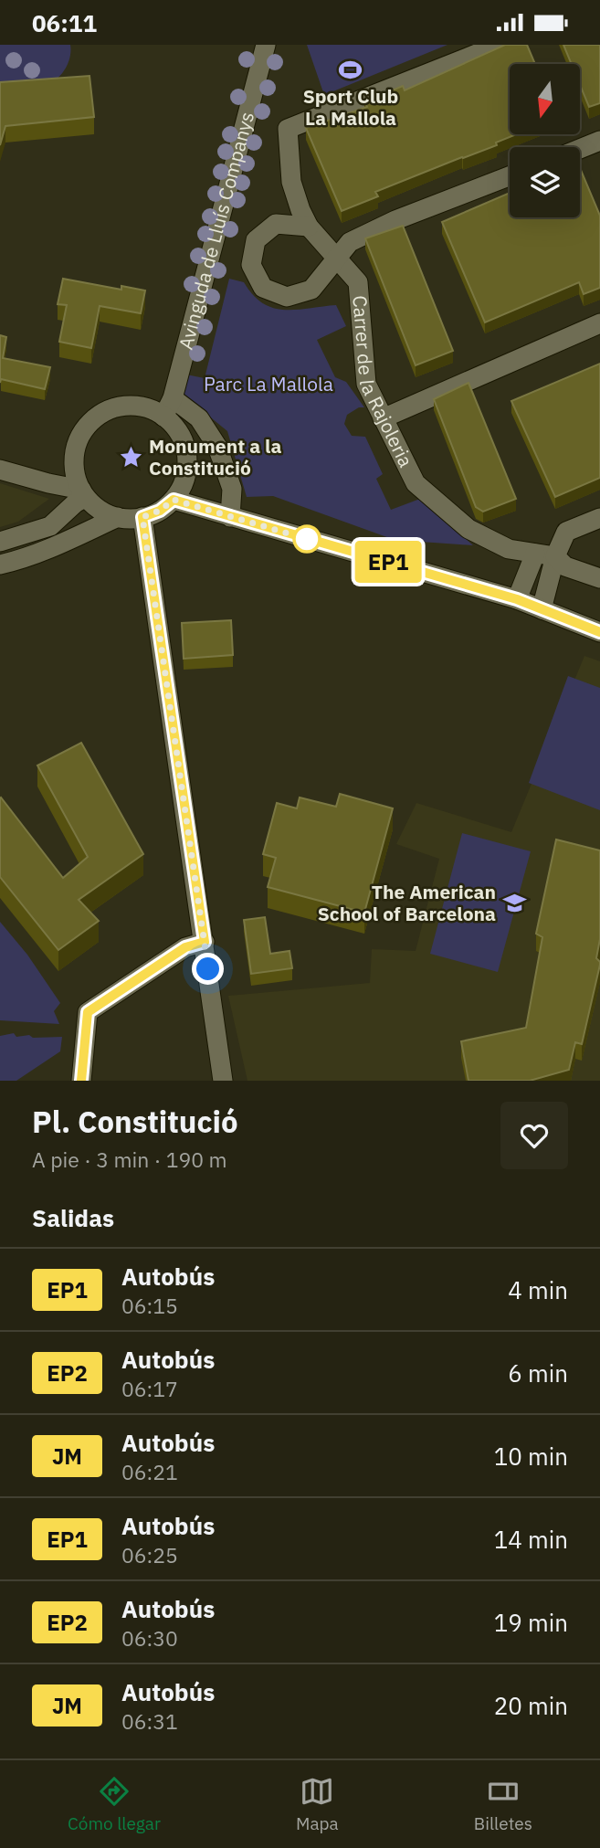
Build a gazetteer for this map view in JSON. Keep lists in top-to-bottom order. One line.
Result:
{"streets":{"street":["Avinguda de Lluís Companys","Carrer de la Rajoleria"]},"parks":["Parc La Mallola"],"places":{"sports":["Sport Club La Mallola"],"place":["Monument a la Constitució"],"school or university":["The American School of Barcelona"]},"lines":["bus line EP1"],"north":"bottom","page":{"status":"06:11","on_map":"EP1","heading":[["Pl. Constitució","A pie · 3 min · 190 m"],"Salidas"],"list":[{"mark":"EP1","name":"Autobús","note":"06:15","value":"4 min"},{"mark":"EP2","name":"Autobús","note":"06:17","value":"6 min"},{"mark":"JM","name":"Autobús","note":"06:21","value":"10 min"},{"mark":"EP1","name":"Autobús","note":"06:25","value":"14 min"},{"mark":"EP2","name":"Autobús","note":"06:30","value":"19 min"},{"mark":"JM","name":"Autobús","note":"06:31","value":"20 min"}],"tabs":["Cómo llegar","Mapa","Billetes"]}}
